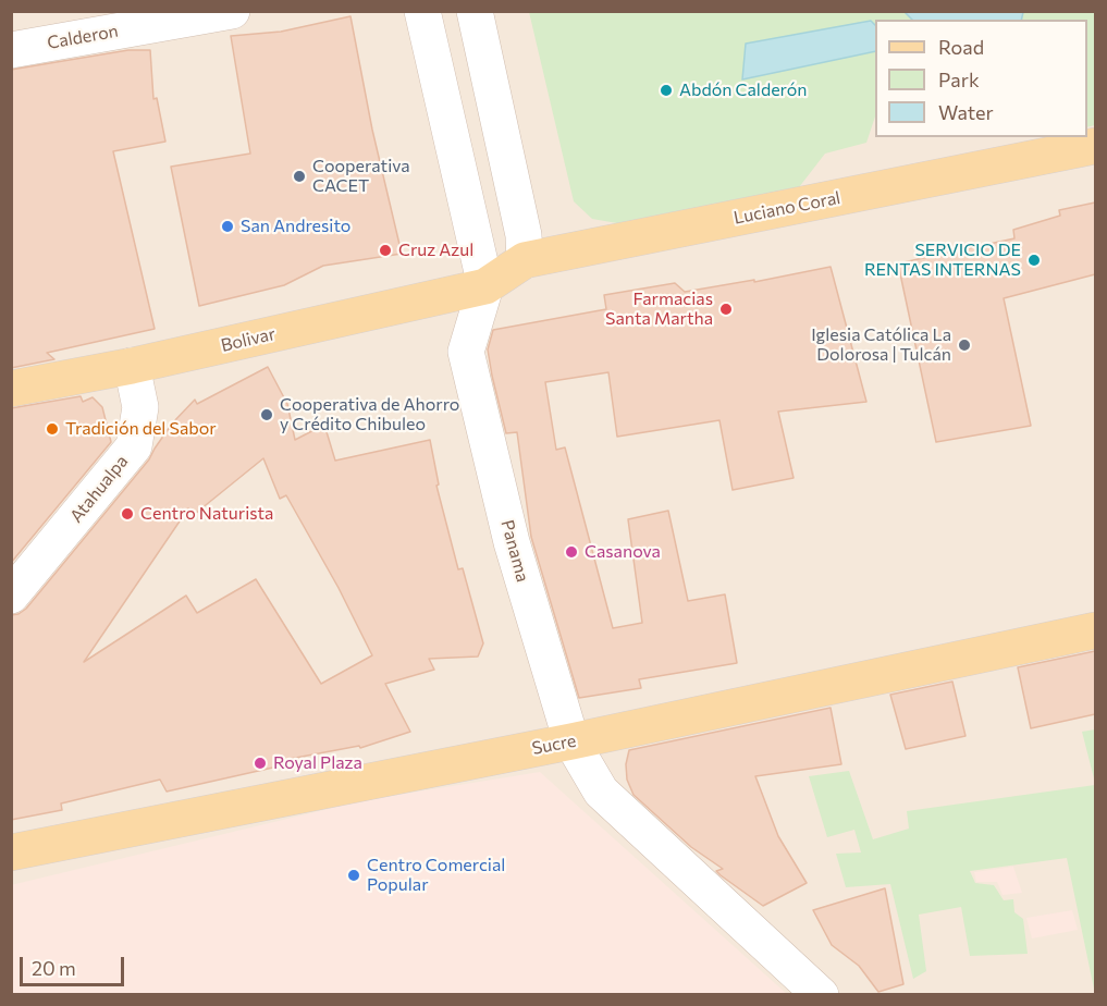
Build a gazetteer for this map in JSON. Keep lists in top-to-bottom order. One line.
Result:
{"streets":{"main road":["Luciano Coral","Bolivar","Sucre"],"street":["Calderon","Atahualpa","Panama"]},"crossings":[["Luciano Coral","Bolivar"],["Luciano Coral","Panama"],["Bolivar","Atahualpa"],["Bolivar","Panama"],["Panama","Sucre"]],"places":["Abdón Calderón","Cooperativa CACET","San Andresito","Cruz Azul","SERVICIO DE RENTAS INTERNAS","Farmacias Santa Martha","Iglesia Católica La Dolorosa | Tulcán","Cooperativa de Ahorro y Crédito Chibuleo","Tradición del Sabor","Centro Naturista","Casanova","Royal Plaza","Centro Comercial Popular"],"legend":["Road","Park","Water"],"scale_bar":"20 m"}
